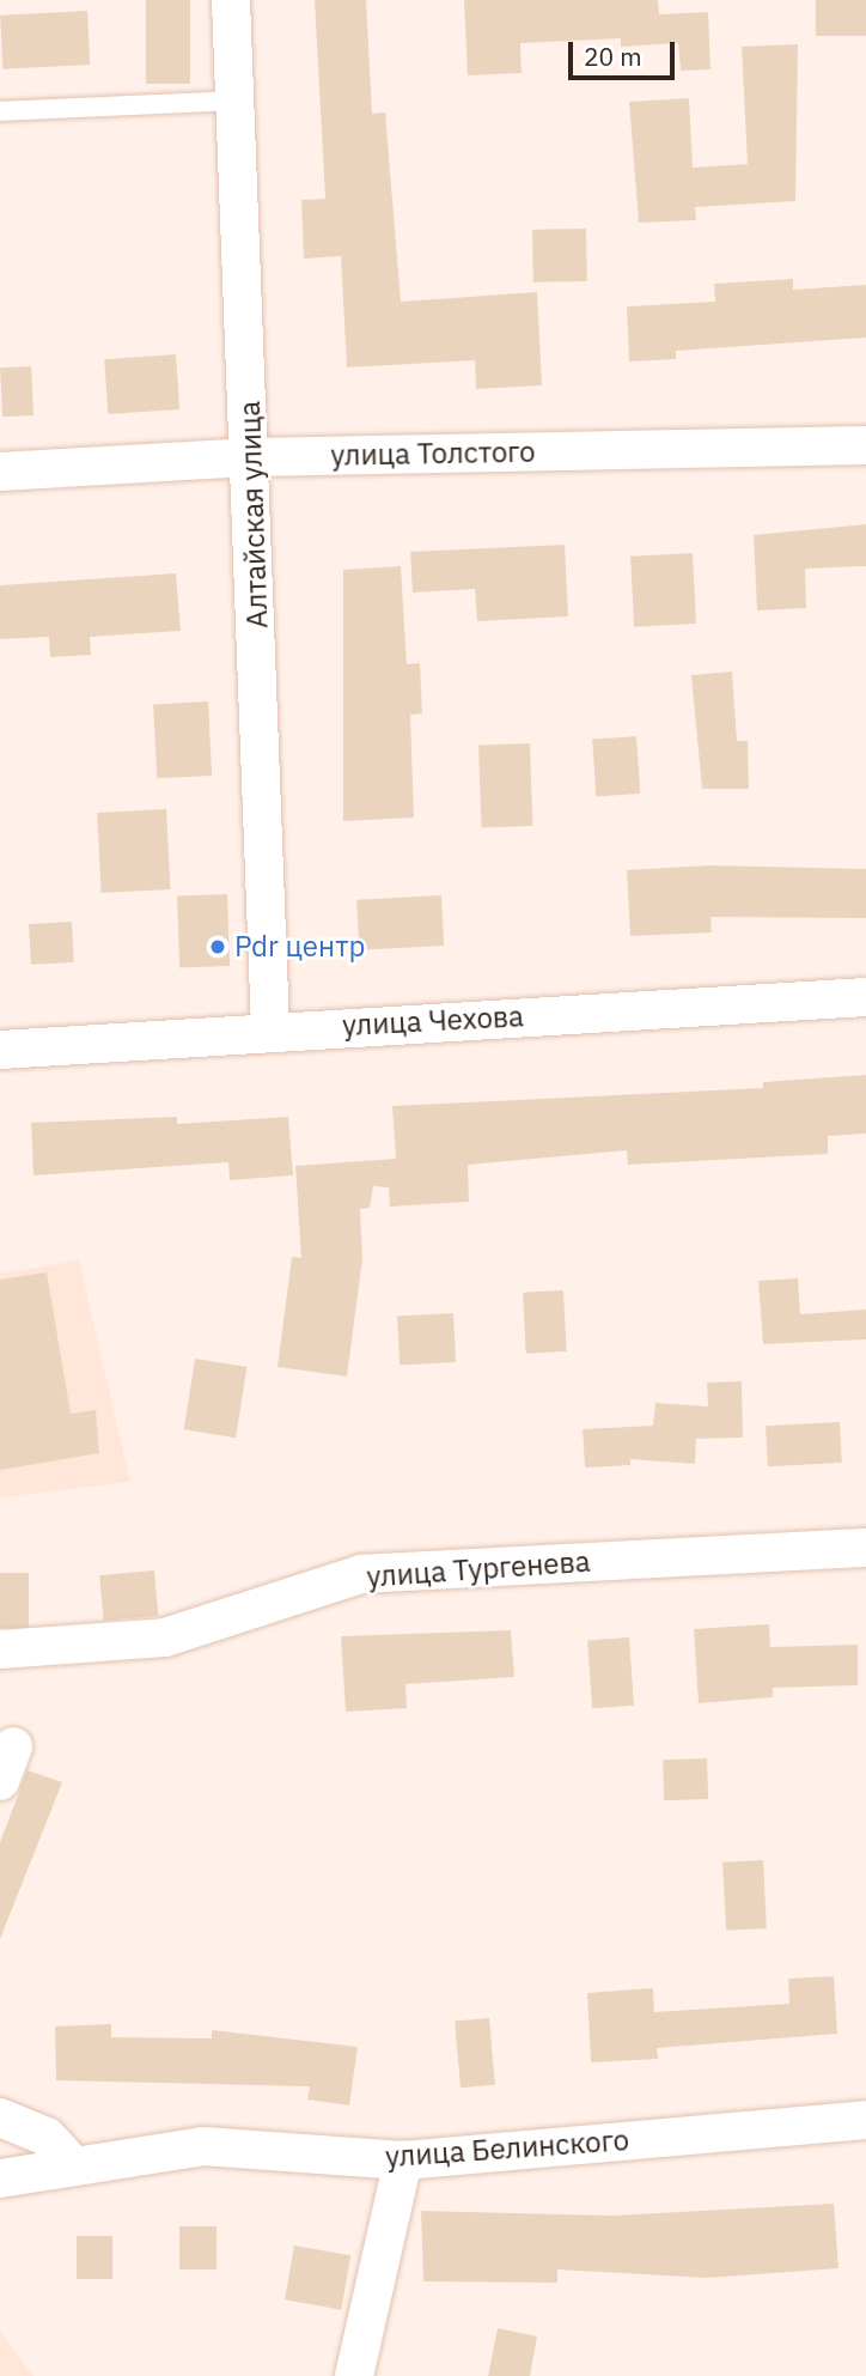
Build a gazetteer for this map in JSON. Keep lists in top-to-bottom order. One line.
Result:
{"streets":{"street":["улица Толстого","Алтайская улица","улица Чехова","улица Тургенева","улица Белинского"]},"crossings":[["улица Толстого","Алтайская улица"],["Алтайская улица","улица Чехова"]],"places":["Pdr центр"],"scale_bar":"20 m"}
